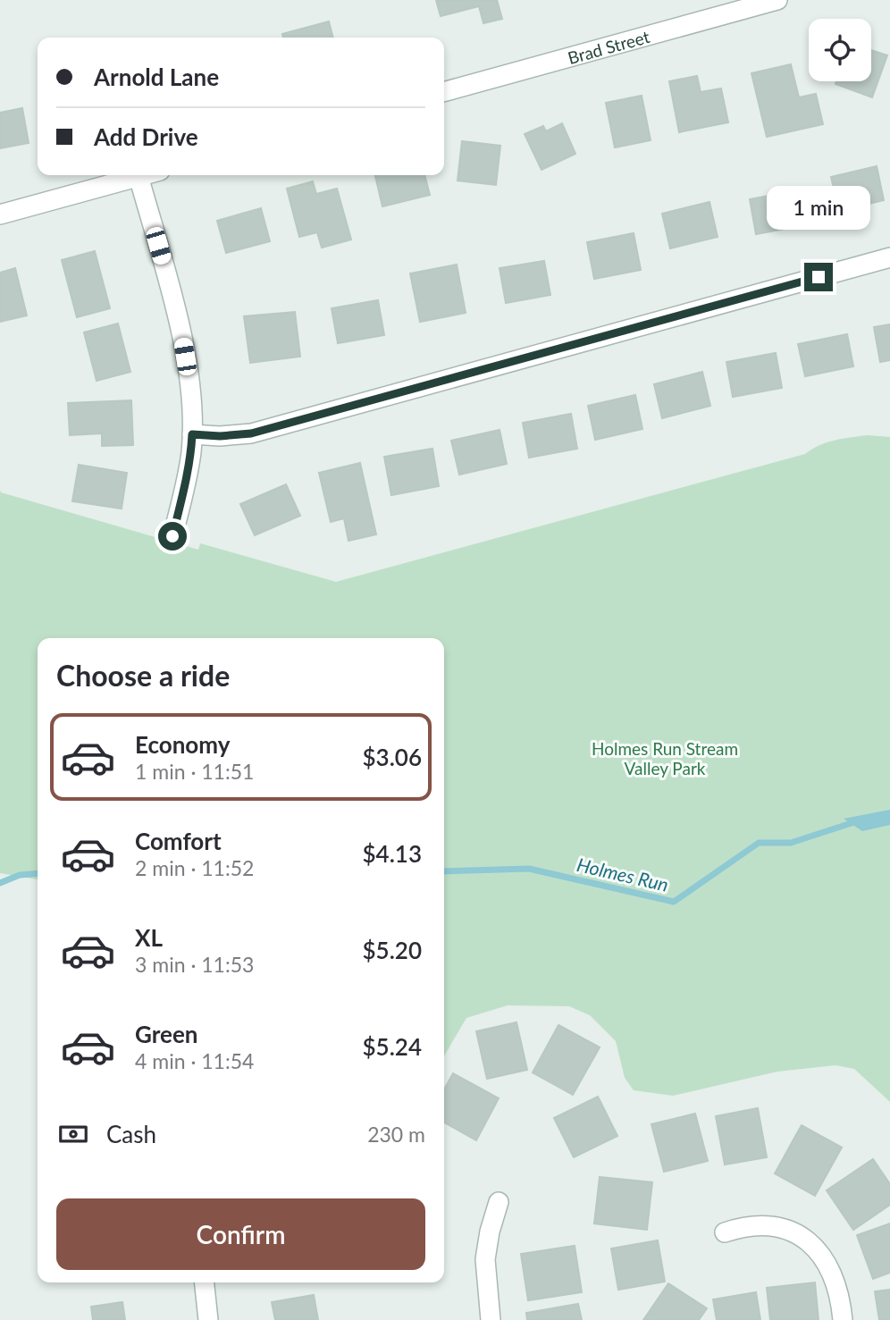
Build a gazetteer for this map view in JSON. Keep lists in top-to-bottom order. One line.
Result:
{"streets":{"street":["Brad Street"]},"water":["Holmes Run"],"parks":["Holmes Run Stream Valley Park"],"page":{"banner":["Arnold Lane","Add Drive"],"bubble":"1 min","heading":"Choose a ride","list":[{"name":"Economy","note":"1 min · 11:51","value":"$3.06"},{"name":"Comfort","note":"2 min · 11:52","value":"$4.13"},{"name":"XL","note":"3 min · 11:53","value":"$5.20"},{"name":"Green","note":"4 min · 11:54","value":"$5.24"}],"pay":["Cash","230 m"],"buttons":"Confirm"}}
